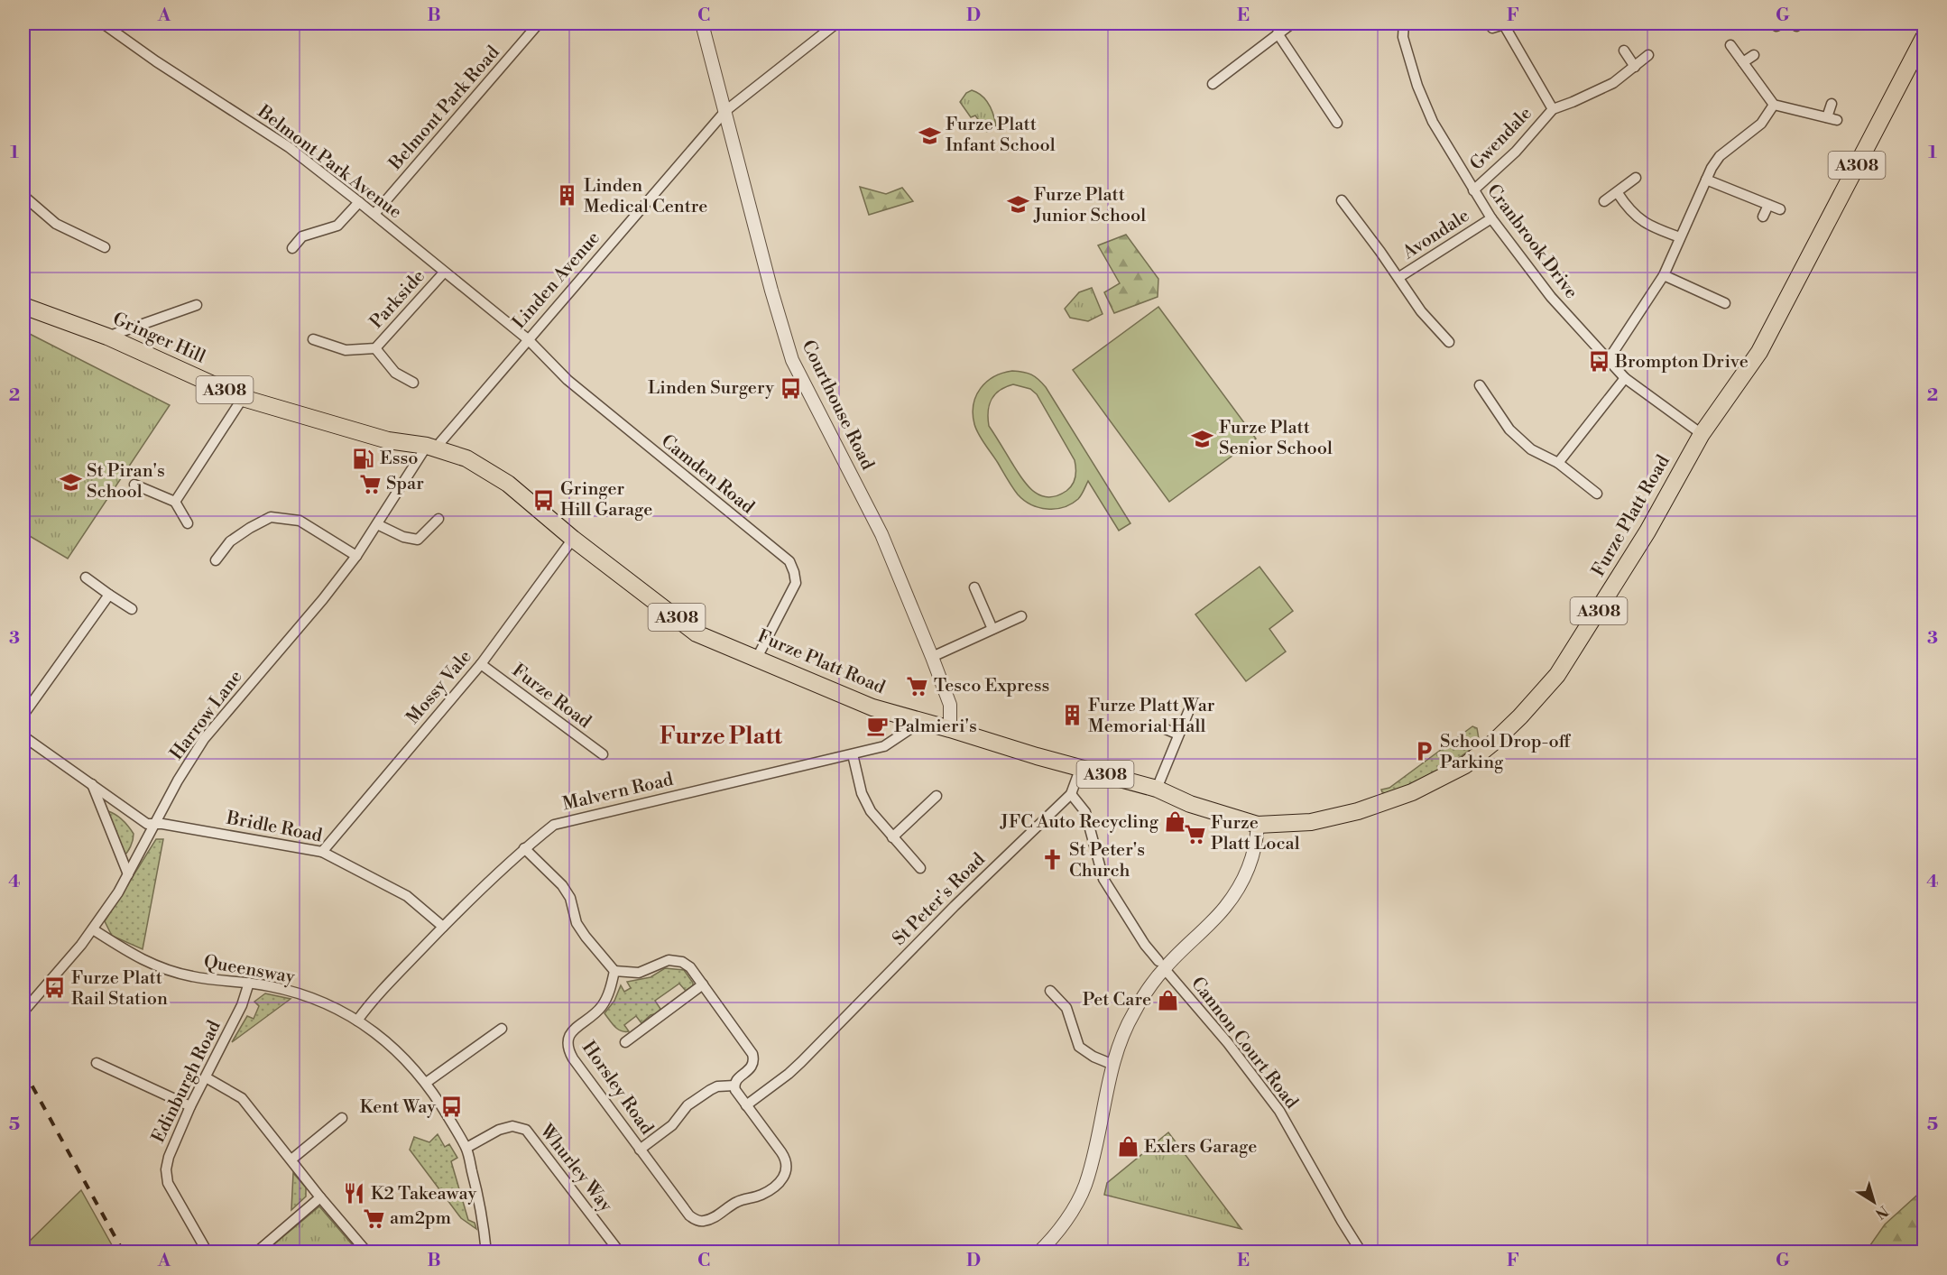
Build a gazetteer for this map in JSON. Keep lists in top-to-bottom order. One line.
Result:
{"streets":{"main road":["A308","Gringer Hill","Furze Platt Road"],"street":["Belmont Park Road","Gwendale","Belmont Park Avenue","Avondale","Cranbrook Drive","Linden Avenue","Parkside","Courthouse Road","Camden Road","Mossy Vale","Furze Road","Harrow Lane","Malvern Road","Bridle Road","St Peter's Road","Queensway","Cannon Court Road","Edinburgh Road","Horsley Road","Whurley Way"]},"crossings":[["Belmont Park Road","Belmont Park Avenue"],["Gwendale","Cranbrook Drive"],["Belmont Park Avenue","Linden Avenue"],["Belmont Park Avenue","Parkside"],["Belmont Park Avenue","Camden Road"],["Avondale","Cranbrook Drive"],["Cranbrook Drive","Furze Platt Road"],["Linden Avenue","Gringer Hill"],["Linden Avenue","Courthouse Road"],["Linden Avenue","Camden Road"],["Linden Avenue","Furze Platt Road"],["Linden Avenue","Harrow Lane"],["Gringer Hill","Furze Platt Road"],["Gringer Hill","Harrow Lane"],["Courthouse Road","Furze Platt Road"],["Camden Road","Furze Platt Road"],["Furze Platt Road","Mossy Vale"],["Furze Platt Road","Harrow Lane"],["Furze Platt Road","Malvern Road"],["Furze Platt Road","St Peter's Road"],["Mossy Vale","Furze Road"],["Mossy Vale","Bridle Road"],["Harrow Lane","Bridle Road"],["Harrow Lane","Queensway"],["Malvern Road","Bridle Road"],["Malvern Road","Queensway"],["St Peter's Road","Cannon Court Road"],["St Peter's Road","Horsley Road"],["Queensway","Edinburgh Road"],["Queensway","Whurley Way"]],"districts":["Furze Platt"],"places":{"school or university":["Furze Platt Infant School","Furze Platt Junior School","Furze Platt Senior School","St Piran's School"],"building":["Linden Medical Centre","Furze Platt War Memorial Hall"],"bus stop":["Brompton Drive","Linden Surgery","Gringer Hill Garage","Furze Platt Rail Station","Kent Way"],"fuel station":["Esso"],"supermarket":["Spar","Tesco Express","Furze Platt Local","am2pm"],"cafe":["Palmieri's"],"parking":["School Drop-off Parking"],"shop":["JFC Auto Recycling","Pet Care","Exlers Garage"],"church":["St Peter's Church"],"restaurant":["K2 Takeaway"]},"north":"bottom right","grid":{"columns":["A","B","C","D","E","F","G"],"rows":["1","2","3","4","5"]}}
